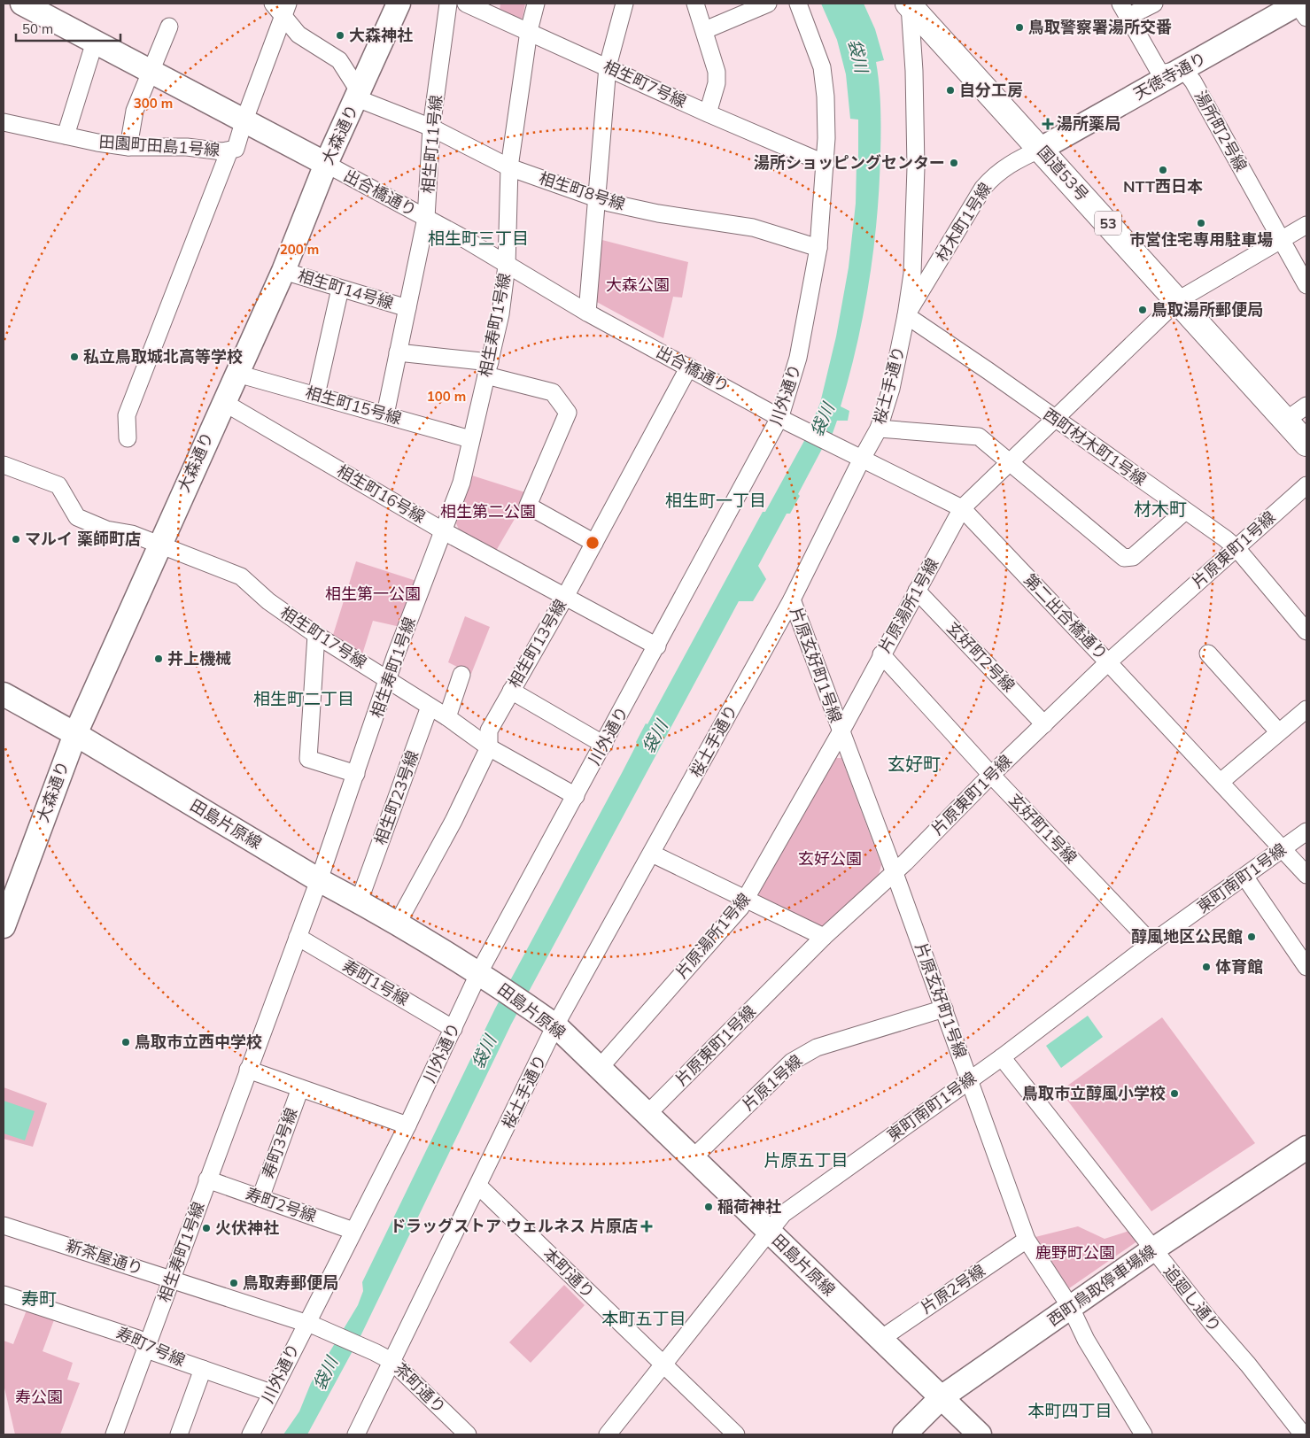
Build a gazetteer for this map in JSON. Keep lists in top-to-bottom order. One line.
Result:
{"streets":{"highway":["国道53号","53"],"main road":["天徳寺通り","大森通り","出合橋通り","田島片原線","西町鳥取停車場線"],"street":["相生町7号線","湯所町2号線","相生町11号線","田園町田島1号線","相生町8号線","材木町1号線","相生町14号線","相生寿町1号線","桜土手通り","川外通り","相生町15号線","西町材木町1号線","相生町16号線","片原東町1号線","片原湯所1号線","第二出合橋通り","相生町17号線","相生町13号線","玄好町2号線","片原玄好町1号線","相生町23号線","玄好町1号線","東町南町1号線","寿町1号線","片原1号線","寿町3号線","寿町2号線","新茶屋通り","本町通り","片原2号線","追廻し通り","寿町7号線","茶町通り"]},"crossings":[["天徳寺通り","湯所町2号線"],["天徳寺通り","国道53号"],["天徳寺通り","材木町1号線"],["相生町7号線","相生寿町1号線"],["相生町7号線","川外通り"],["湯所町2号線","片原湯所1号線"],["大森通り","相生町8号線"],["大森通り","出合橋通り"],["大森通り","相生町14号線"],["大森通り","相生町15号線"],["大森通り","相生町16号線"],["大森通り","相生町17号線"],["大森通り","田島片原線"],["相生町11号線","相生町8号線"],["相生町11号線","出合橋通り"],["相生町11号線","相生町14号線"],["相生町11号線","相生町15号線"],["田園町田島1号線","出合橋通り"],["国道53号","材木町1号線"],["国道53号","桜土手通り"],["国道53号","片原湯所1号線"],["相生町8号線","相生寿町1号線"],["相生町8号線","川外通り"],["出合橋通り","相生寿町1号線"],["出合橋通り","川外通り"],["出合橋通り","第二出合橋通り"],["出合橋通り","相生町13号線"],["材木町1号線","桜土手通り"],["材木町1号線","西町材木町1号線"],["相生寿町1号線","相生町15号線"],["相生寿町1号線","相生町16号線"],["相生寿町1号線","相生町17号線"],["相生寿町1号線","田島片原線"],["相生寿町1号線","寿町1号線"],["相生寿町1号線","寿町2号線"],["相生寿町1号線","新茶屋通り"],["相生寿町1号線","寿町7号線"],["桜土手通り","西町材木町1号線"],["桜土手通り","第二出合橋通り"],["桜土手通り","片原玄好町1号線"],["桜土手通り","田島片原線"],["桜土手通り","本町通り"],["桜土手通り","茶町通り"],["川外通り","相生町16号線"],["川外通り","第二出合橋通り"],["川外通り","相生町17号線"],["川外通り","田島片原線"],["川外通り","寿町1号線"],["川外通り","寿町2号線"],["川外通り","新茶屋通り"],["川外通り","寿町7号線"],["川外通り","茶町通り"],["西町材木町1号線","片原東町1号線"],["西町材木町1号線","片原湯所1号線"],["相生町16号線","相生町13号線"],["片原東町1号線","第二出合橋通り"],["片原東町1号線","玄好町2号線"],["片原東町1号線","片原玄好町1号線"],["片原東町1号線","田島片原線"],["片原東町1号線","玄好町1号線"],["片原湯所1号線","第二出合橋通り"],["片原湯所1号線","玄好町2号線"],["片原湯所1号線","片原玄好町1号線"],["片原湯所1号線","田島片原線"],["片原湯所1号線","玄好町1号線"],["第二出合橋通り","東町南町1号線"],["相生町17号線","相生町13号線"],["相生町17号線","相生町23号線"],["相生町13号線","田島片原線"],["片原玄好町1号線","東町南町1号線"],["片原玄好町1号線","片原1号線"],["片原玄好町1号線","西町鳥取停車場線"],["片原玄好町1号線","片原2号線"],["田島片原線","東町南町1号線"],["田島片原線","片原1号線"],["田島片原線","西町鳥取停車場線"],["田島片原線","片原2号線"],["玄好町1号線","東町南町1号線"],["東町南町1号線","本町通り"],["東町南町1号線","追廻し通り"],["寿町3号線","寿町2号線"],["新茶屋通り","茶町通り"],["西町鳥取停車場線","追廻し通り"]],"districts":["相生町三丁目","相生町一丁目","材木町","相生町二丁目","玄好町","片原五丁目","寿町","本町五丁目","本町四丁目"],"water":["袋川"],"parks":["大森公園","相生第二公園","相生第一公園","玄好公園","鹿野町公園","寿公園"],"places":{"other":["鳥取警察署湯所交番","大森神社","自分工房","湯所ショッピングセンター","NTT西日本","市営住宅専用駐車場","鳥取湯所郵便局","私立鳥取城北高等学校","マルイ 薬師町店","井上機械","醇風地区公民館","体育館","鳥取市立西中学校","鳥取市立醇風小学校","稲荷神社","火伏神社","鳥取寿郵便局"],"health":["湯所薬局","ドラッグストア ウェルネス 片原店"]},"scale_bar":"50 m","rings":["300 m","200 m","100 m"]}
